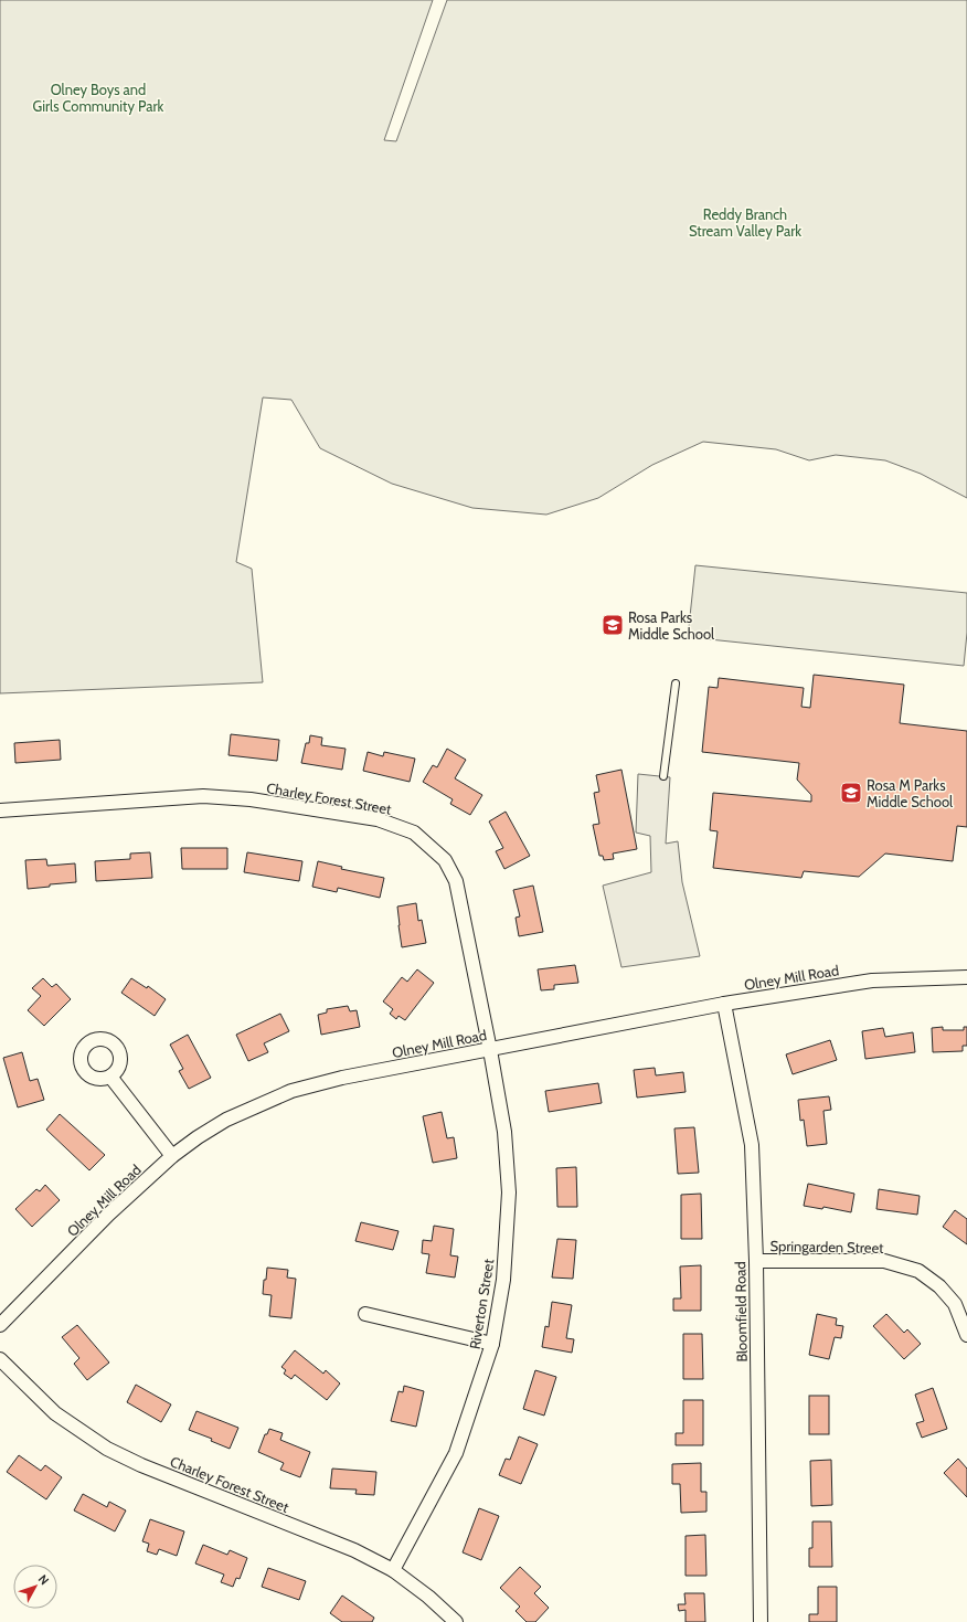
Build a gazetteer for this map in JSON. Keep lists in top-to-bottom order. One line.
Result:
{"streets":{"street":["Charley Forest Street","Olney Mill Road","Springarden Street","Riverton Street","Bloomfield Road"]},"crossings":[["Charley Forest Street","Olney Mill Road"],["Charley Forest Street","Riverton Street"],["Olney Mill Road","Riverton Street"],["Olney Mill Road","Bloomfield Road"],["Springarden Street","Bloomfield Road"]],"parks":["Olney Boys and Girls Community Park","Reddy Branch Stream Valley Park"],"places":{"school or university":["Rosa Parks Middle School","Rosa M Parks Middle School"]},"north":"top right"}
